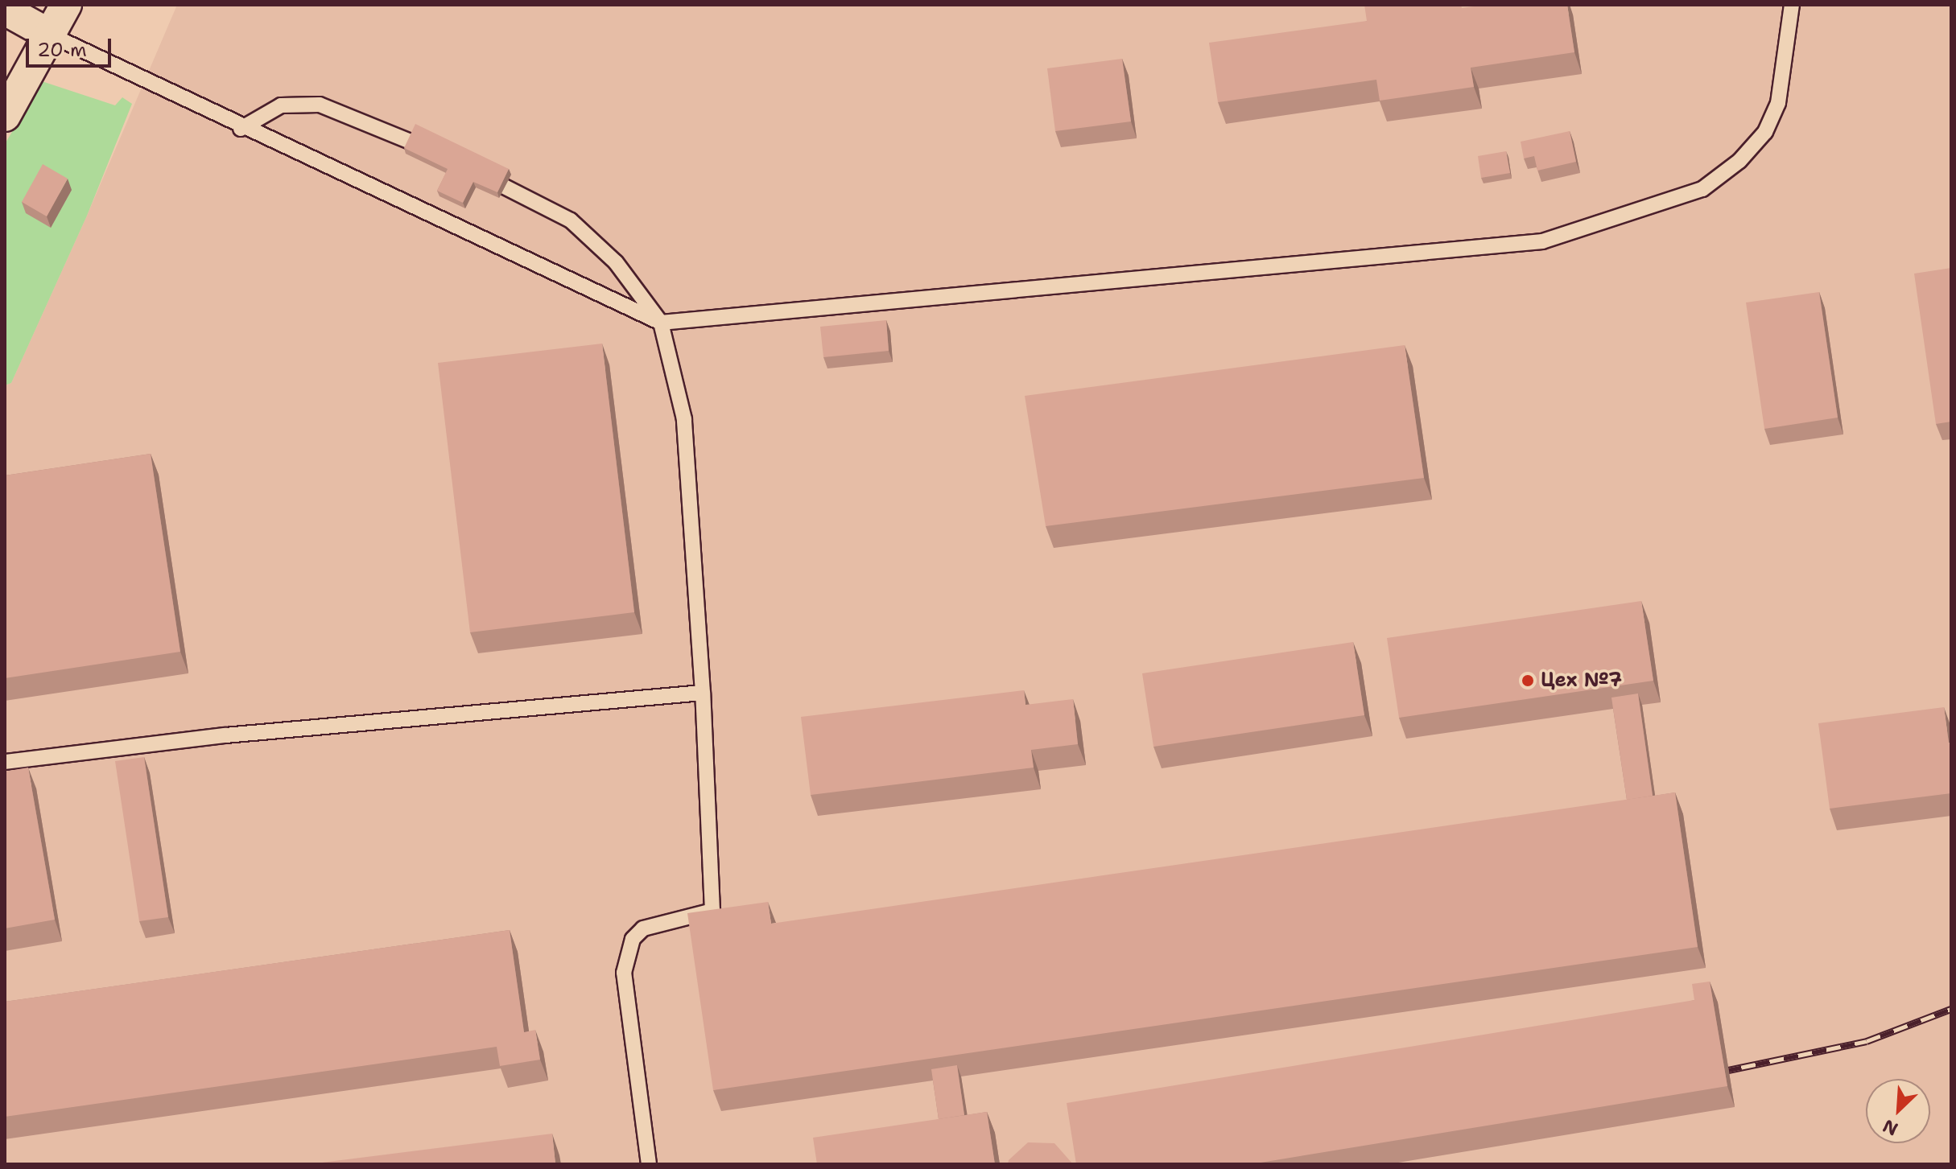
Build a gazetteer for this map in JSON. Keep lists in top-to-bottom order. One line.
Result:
{"places":["Цех №7"],"scale_bar":"20 m","north":"bottom left"}
